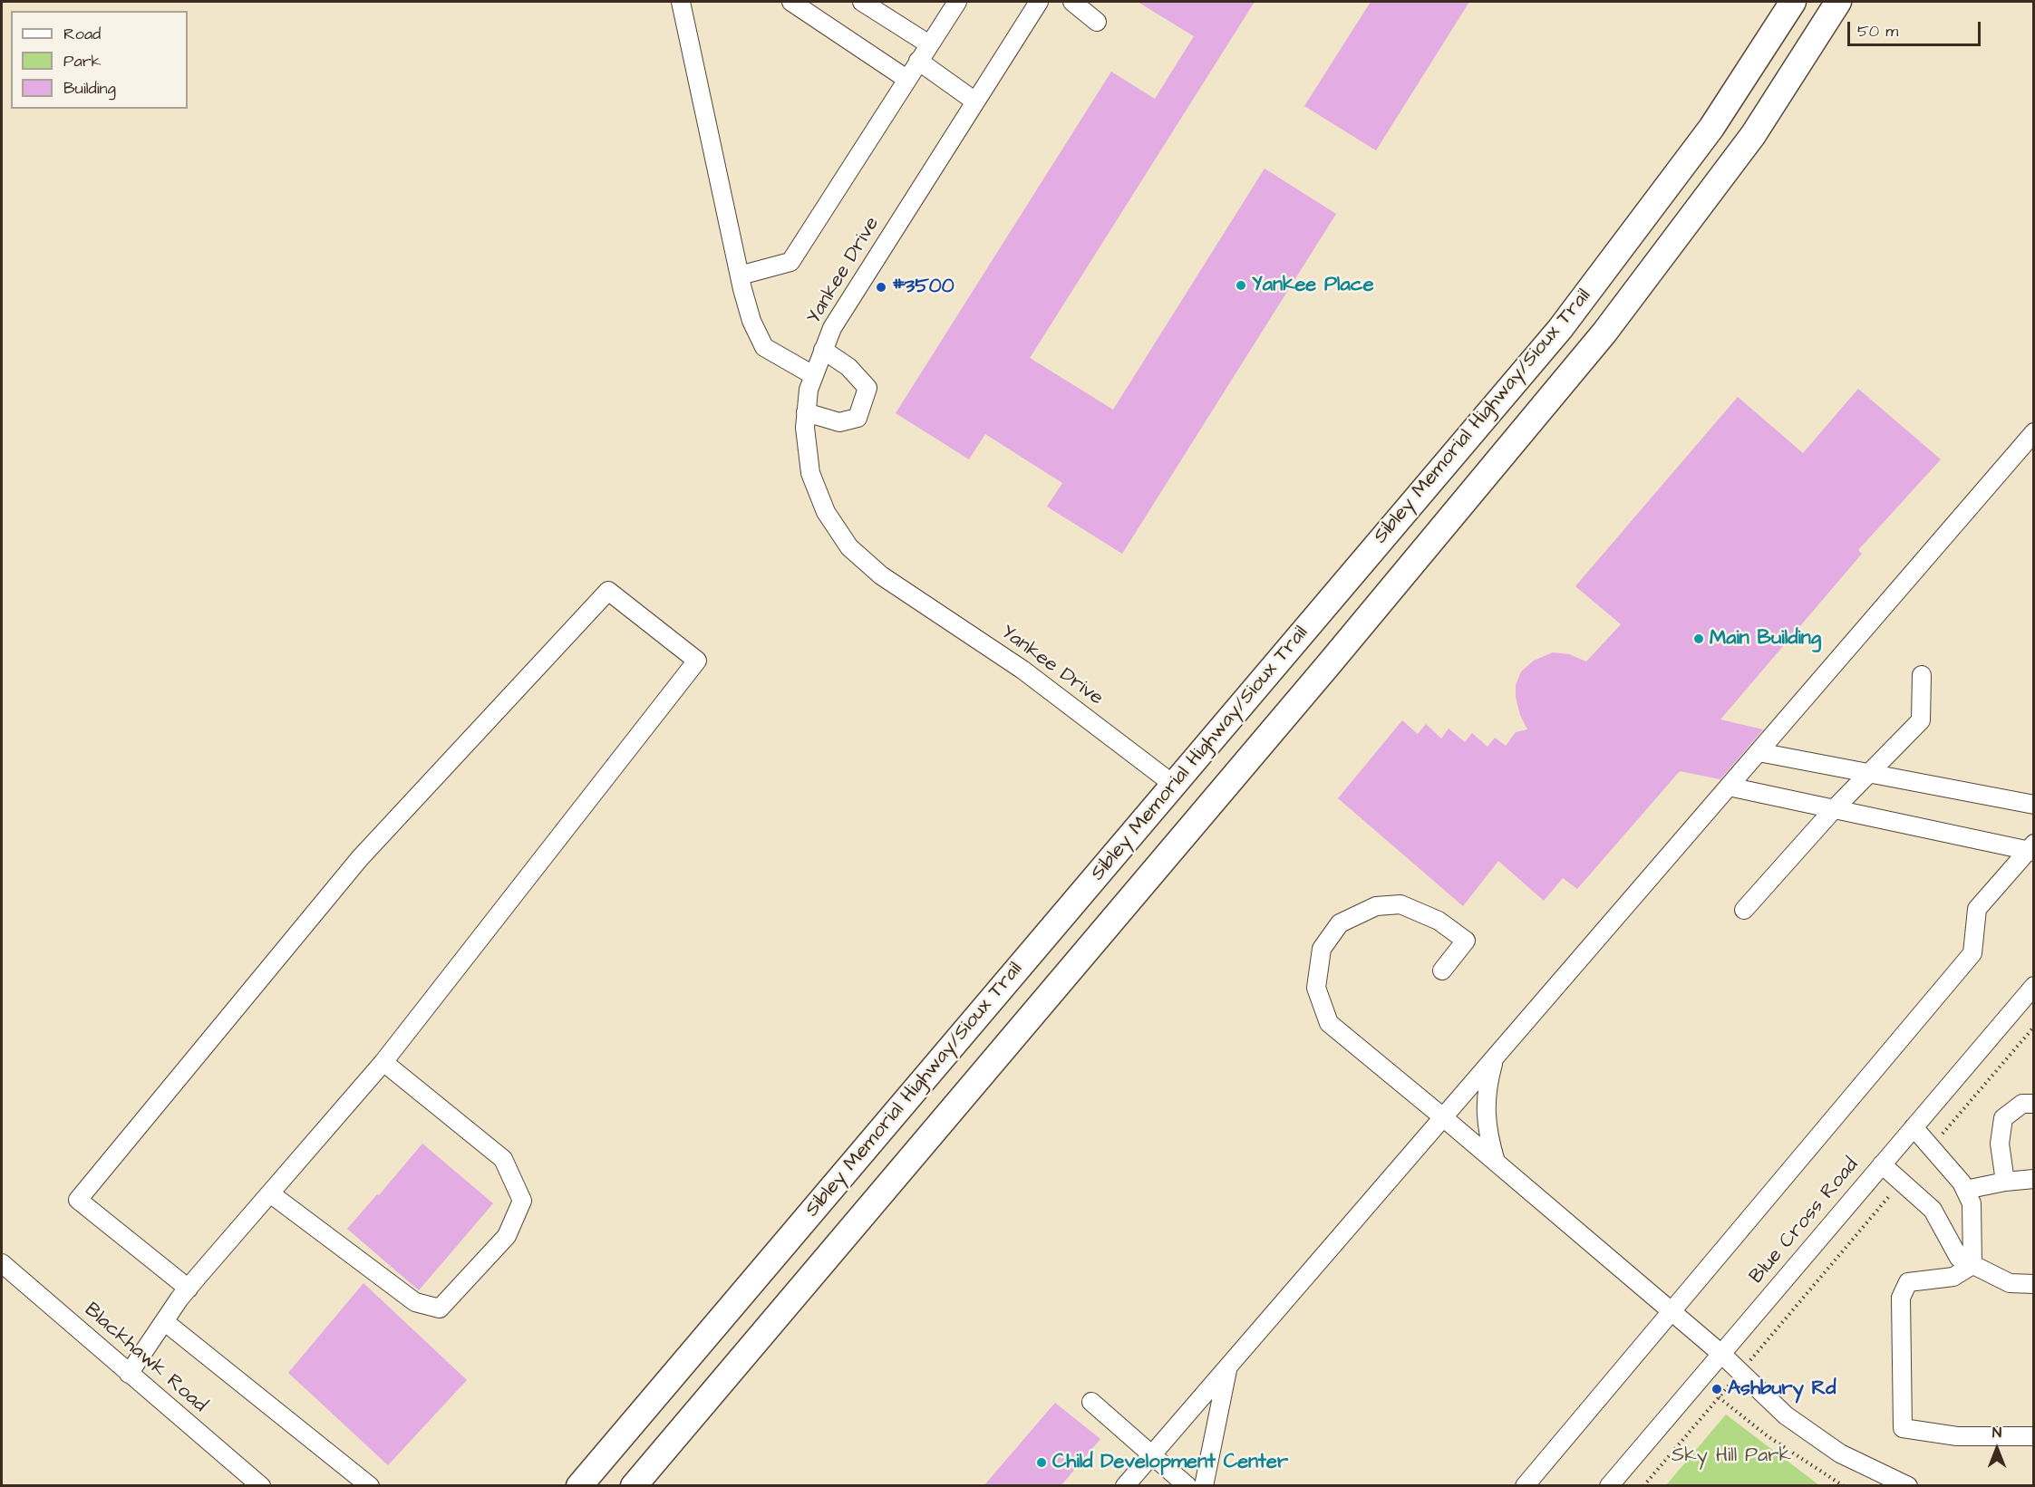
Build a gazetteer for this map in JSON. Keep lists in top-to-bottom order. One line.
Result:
{"streets":{"highway":["Sibley Memorial Highway/Sioux Trail"],"street":["Yankee Drive","Blue Cross Road","Blackhawk Road"]},"crossings":[["Yankee Drive","Sibley Memorial Highway/Sioux Trail"]],"parks":["Sky Hill Park"],"places":["Yankee Place","#3500","Main Building","Ashbury Rd","Child Development Center"],"legend":["Road","Park","Building"],"scale_bar":"50 m","north":"top"}
